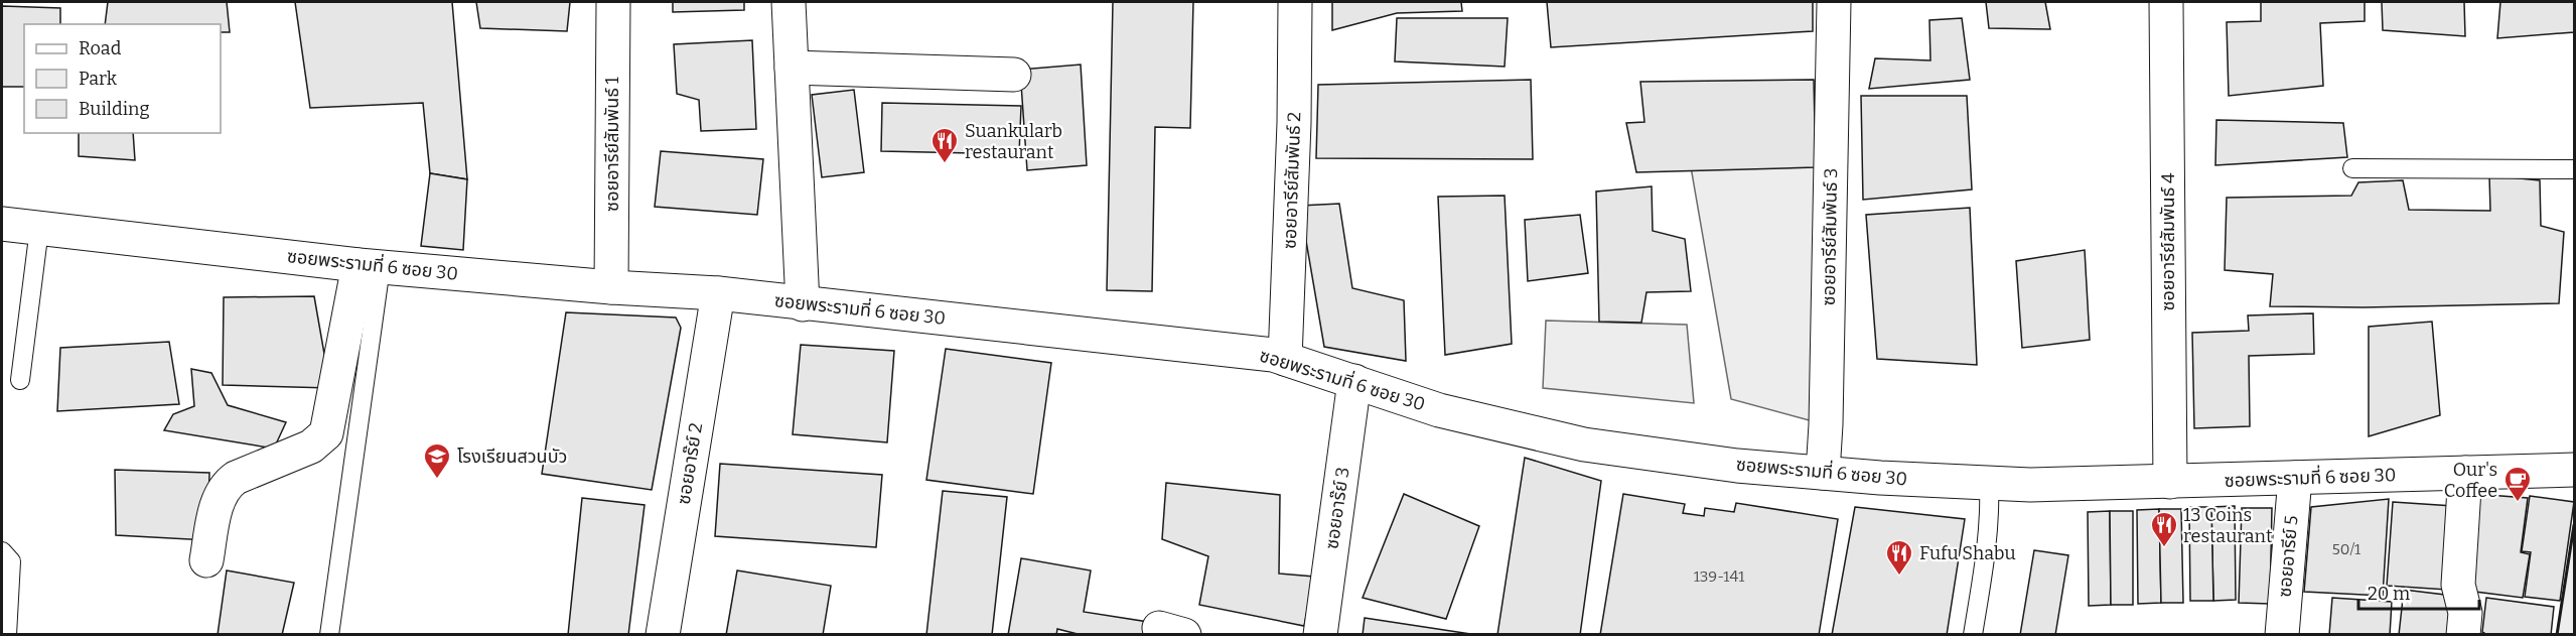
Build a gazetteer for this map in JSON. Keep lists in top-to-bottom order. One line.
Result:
{"streets":{"street":["ซอยอารีย์สัมพันธ์ 1","ซอยอารีย์สัมพันธ์ 2","ซอยอารีย์สัมพันธ์ 3","ซอยอารีย์สัมพันธ์ 4","ซอยพระรามที่ 6 ซอย 30","ซอยอาร๊ย์ 2","ซอยอาร๊ย์ 3","ซอยอารีย์ 5"]},"crossings":[["ซอยอารีย์สัมพันธ์ 1","ซอยพระรามที่ 6 ซอย 30"],["ซอยอารีย์สัมพันธ์ 2","ซอยพระรามที่ 6 ซอย 30"],["ซอยอารีย์สัมพันธ์ 3","ซอยพระรามที่ 6 ซอย 30"],["ซอยอารีย์สัมพันธ์ 4","ซอยพระรามที่ 6 ซอย 30"],["ซอยพระรามที่ 6 ซอย 30","ซอยอาร๊ย์ 2"],["ซอยพระรามที่ 6 ซอย 30","ซอยอาร๊ย์ 3"],["ซอยพระรามที่ 6 ซอย 30","ซอยอารีย์ 5"]],"places":{"restaurant":["Suankularb restaurant","13 Coins restaurant","Fufu Shabu"],"school or university":["โรงเรียนสวนบัว"],"cafe":["Our's Coffee"]},"house_numbers":["50/1","139-141"],"legend":["Road","Park","Building"],"scale_bar":"20 m"}
